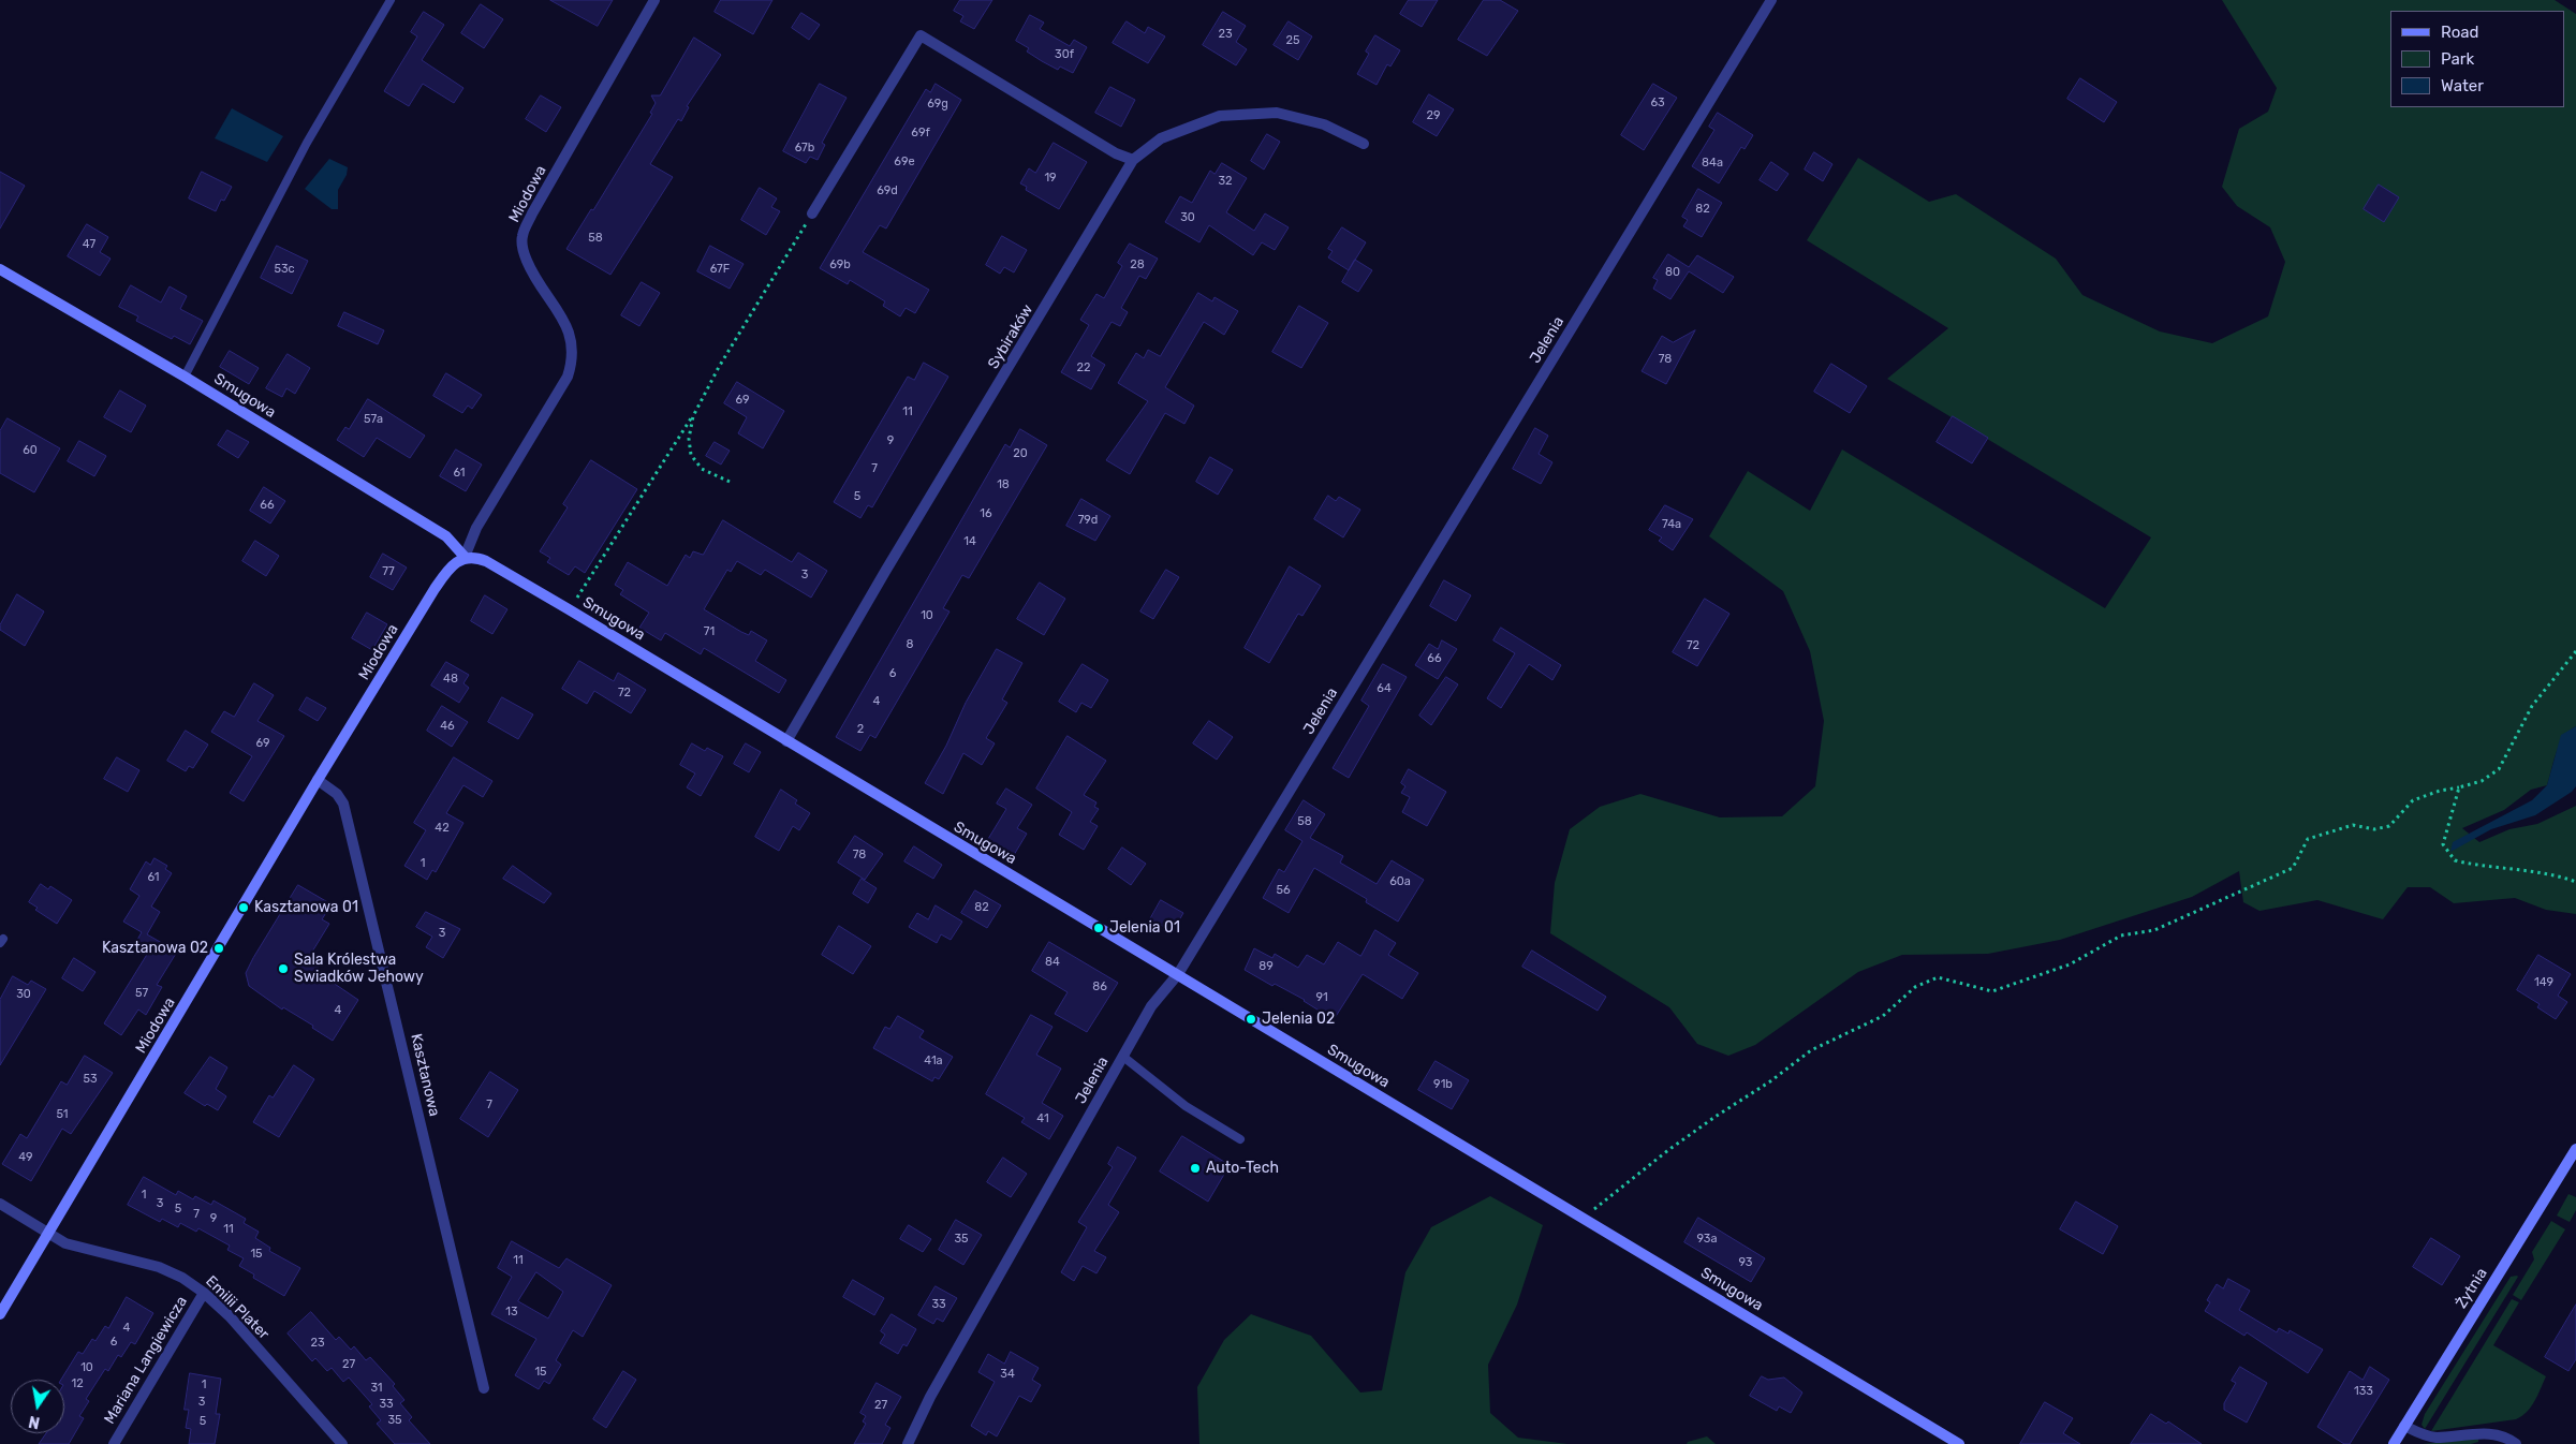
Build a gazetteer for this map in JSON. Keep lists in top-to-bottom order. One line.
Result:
{"streets":{"street":["Miodowa","Sybiraków","Jelenia","Smugowa","Kasztanowa","Żytnia","Emilii Plater","Mariana Langiewicza"]},"crossings":[["Miodowa","Smugowa"],["Miodowa","Kasztanowa"],["Miodowa","Emilii Plater"],["Sybiraków","Smugowa"],["Jelenia","Smugowa"],["Emilii Plater","Mariana Langiewicza"]],"places":["Kasztanowa 01","Jelenia 01","Kasztanowa 02","Sala Królestwa Swiadków Jehowy","Jelenia 02","Auto-Tech"],"house_numbers":["23","25","30f","63","69g","29","69f","67b","69e","84a","19","32","69d","82","30","58","47","69b","28","53c","67F","80","78","22","69","11","57a","9","60","20","7","61","18","5","66","16","79d","74a","14","77","3","10","71","8","72","66","6","48","64","72","4","46","2","69","58","42","78","1","61","60a","56","82","3","84","89","149","86","57","30","91","4","41a","53","91b","7","51","41","49","1","3","5","7","9","11","35","93a","15","11","93","33","13","4","6","23","27","10","15","34","12","1","31","133","3","33","27","35","5"],"legend":["Road","Park","Water"],"north":"bottom"}
